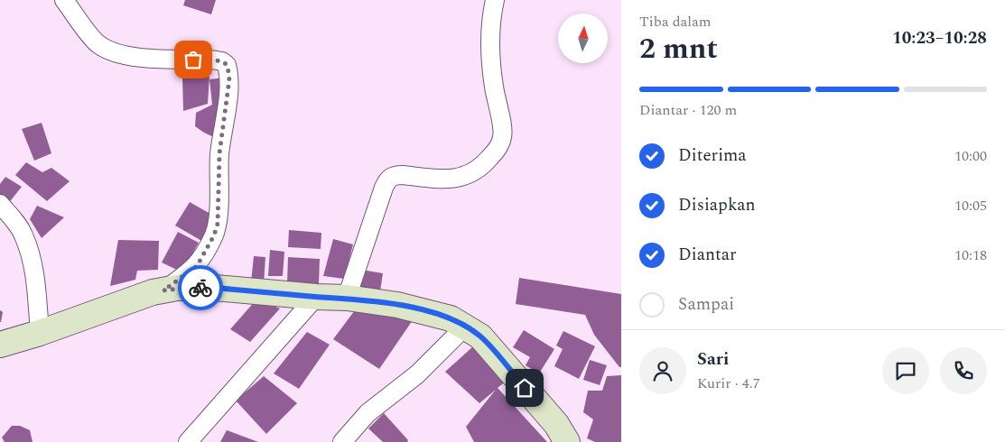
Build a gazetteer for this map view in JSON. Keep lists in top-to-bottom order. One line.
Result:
{"north":"top","page":{"heading":["2 mnt","Tiba dalam","10:23–10:28"],"panel":["Sari","Kurir · 4.7"],"bar":"Diantar · 120 m","list":[["Diterima","10:00"],["Disiapkan","10:05"],["Diantar","10:18"],"Sampai"]}}
